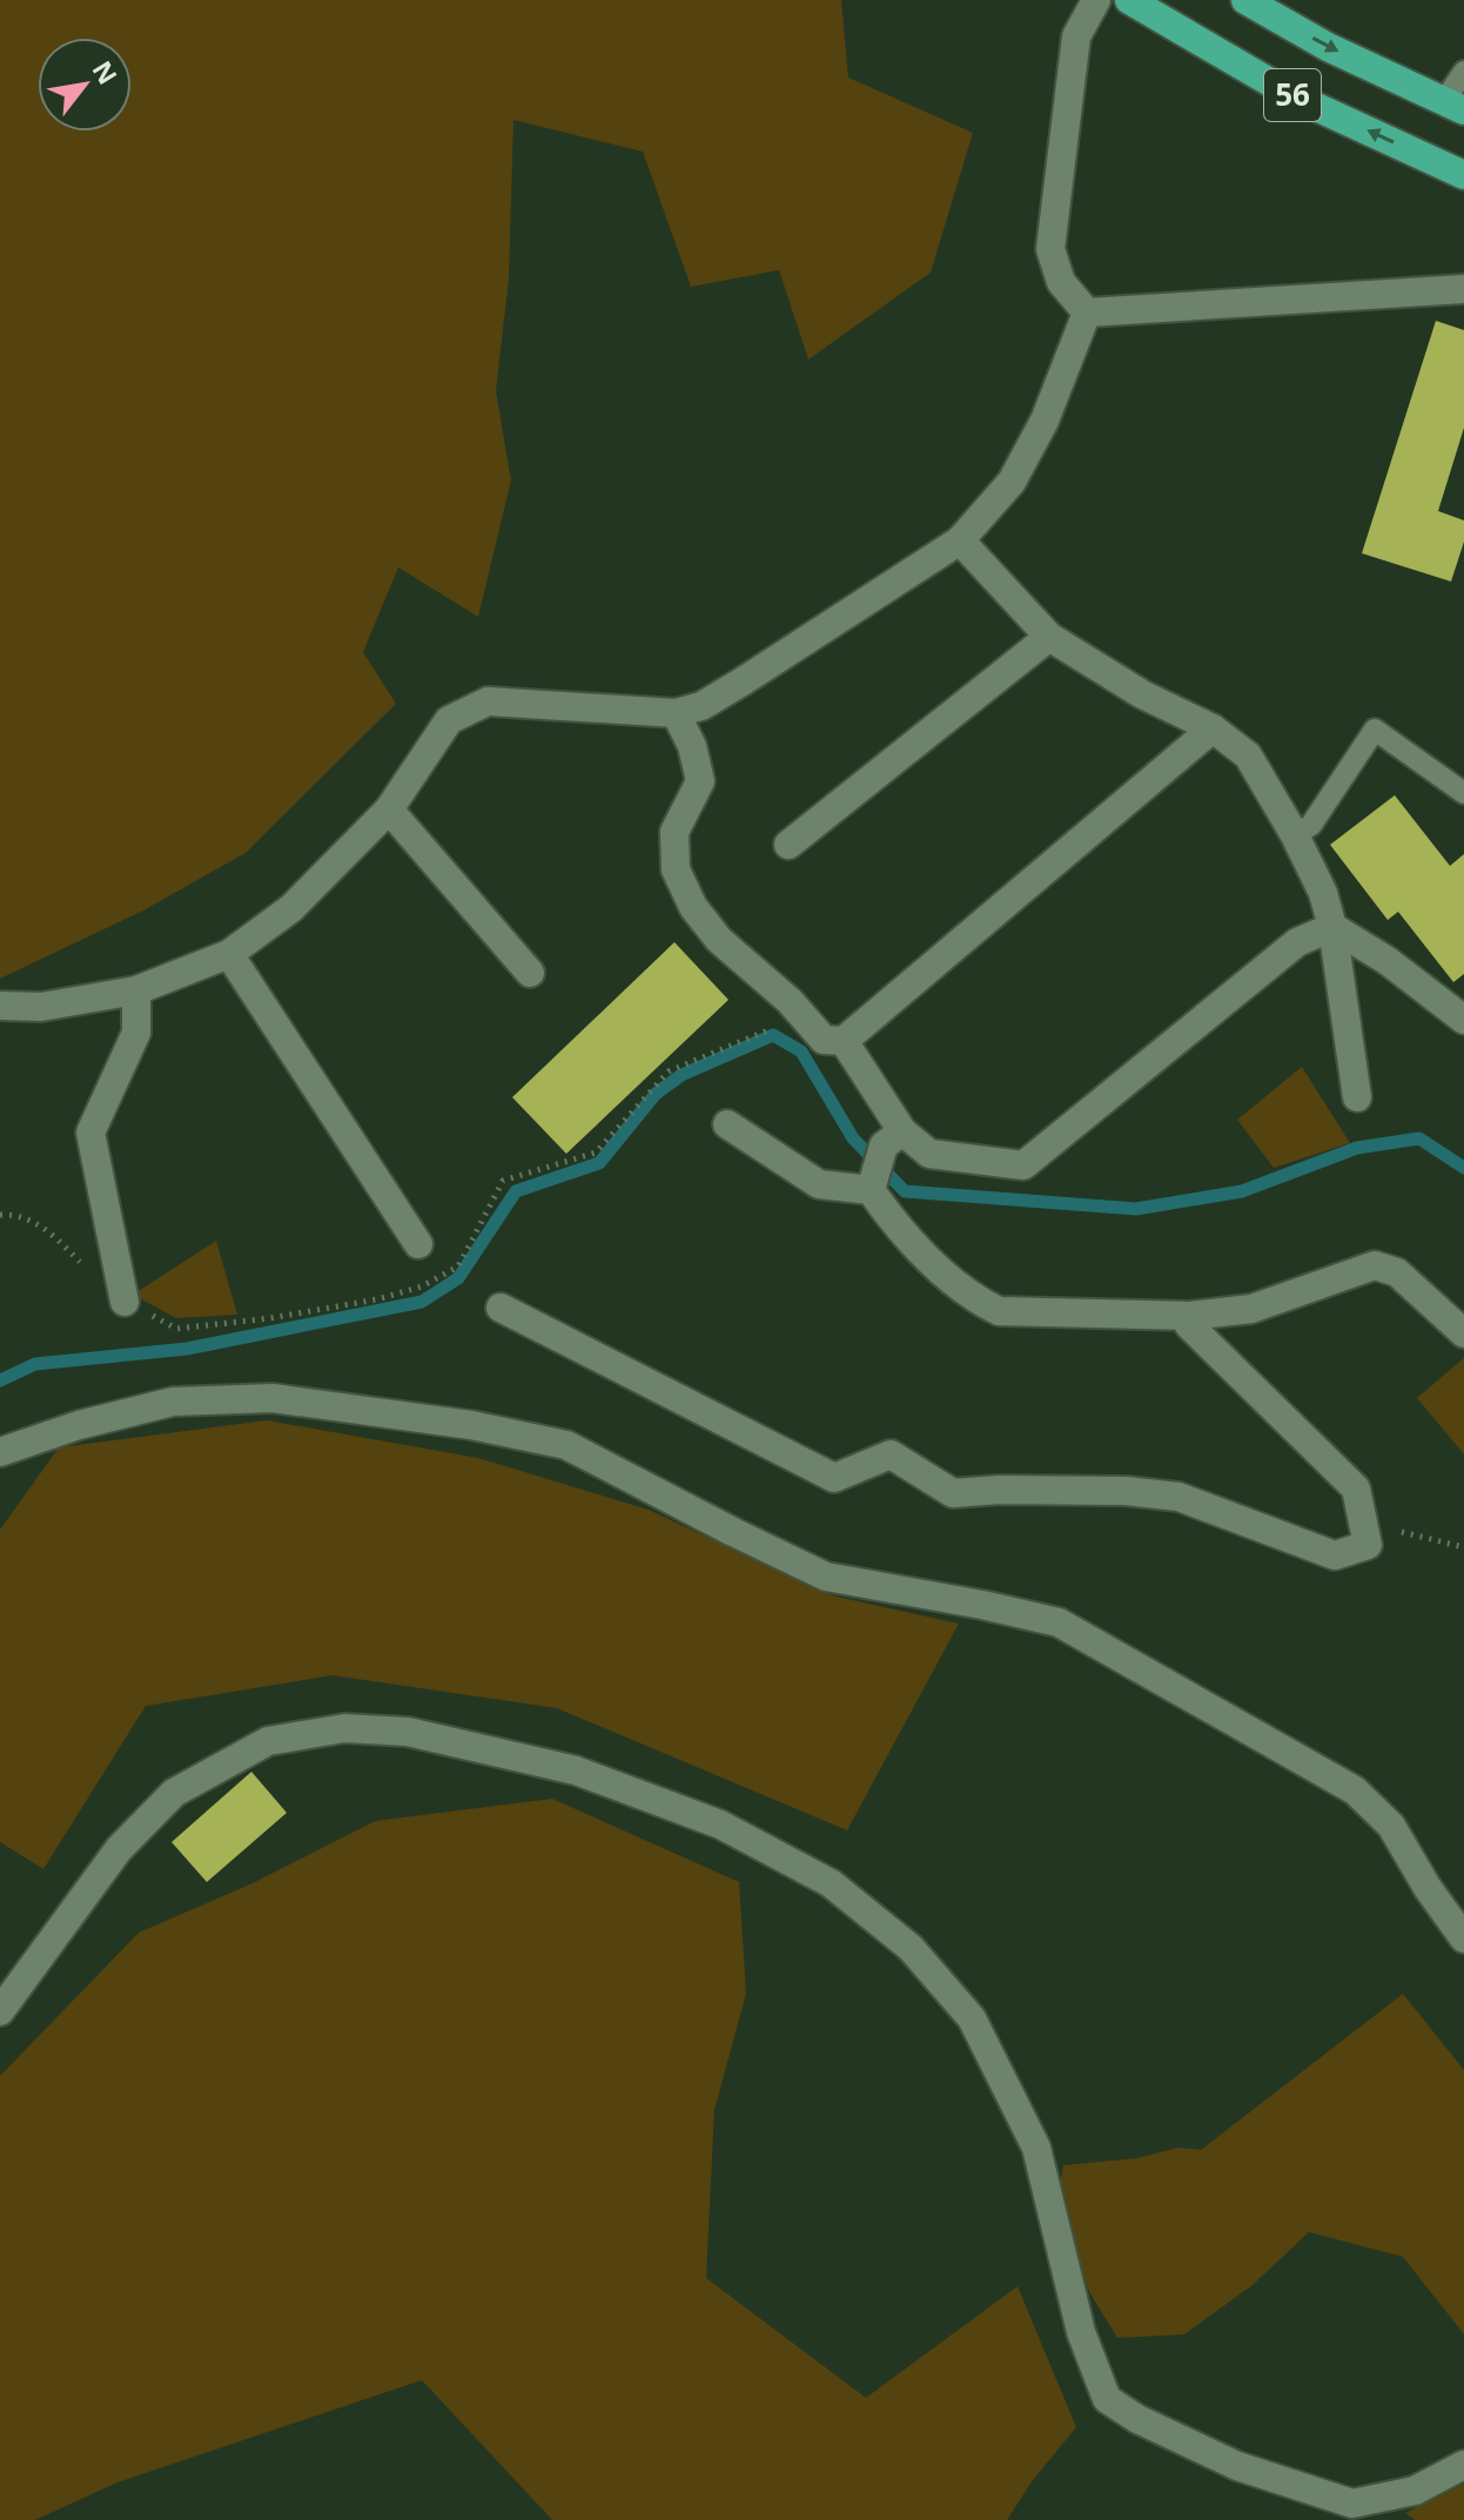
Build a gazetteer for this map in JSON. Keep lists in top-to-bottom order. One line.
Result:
{"streets":{"highway":["56"]},"north":"top right"}
